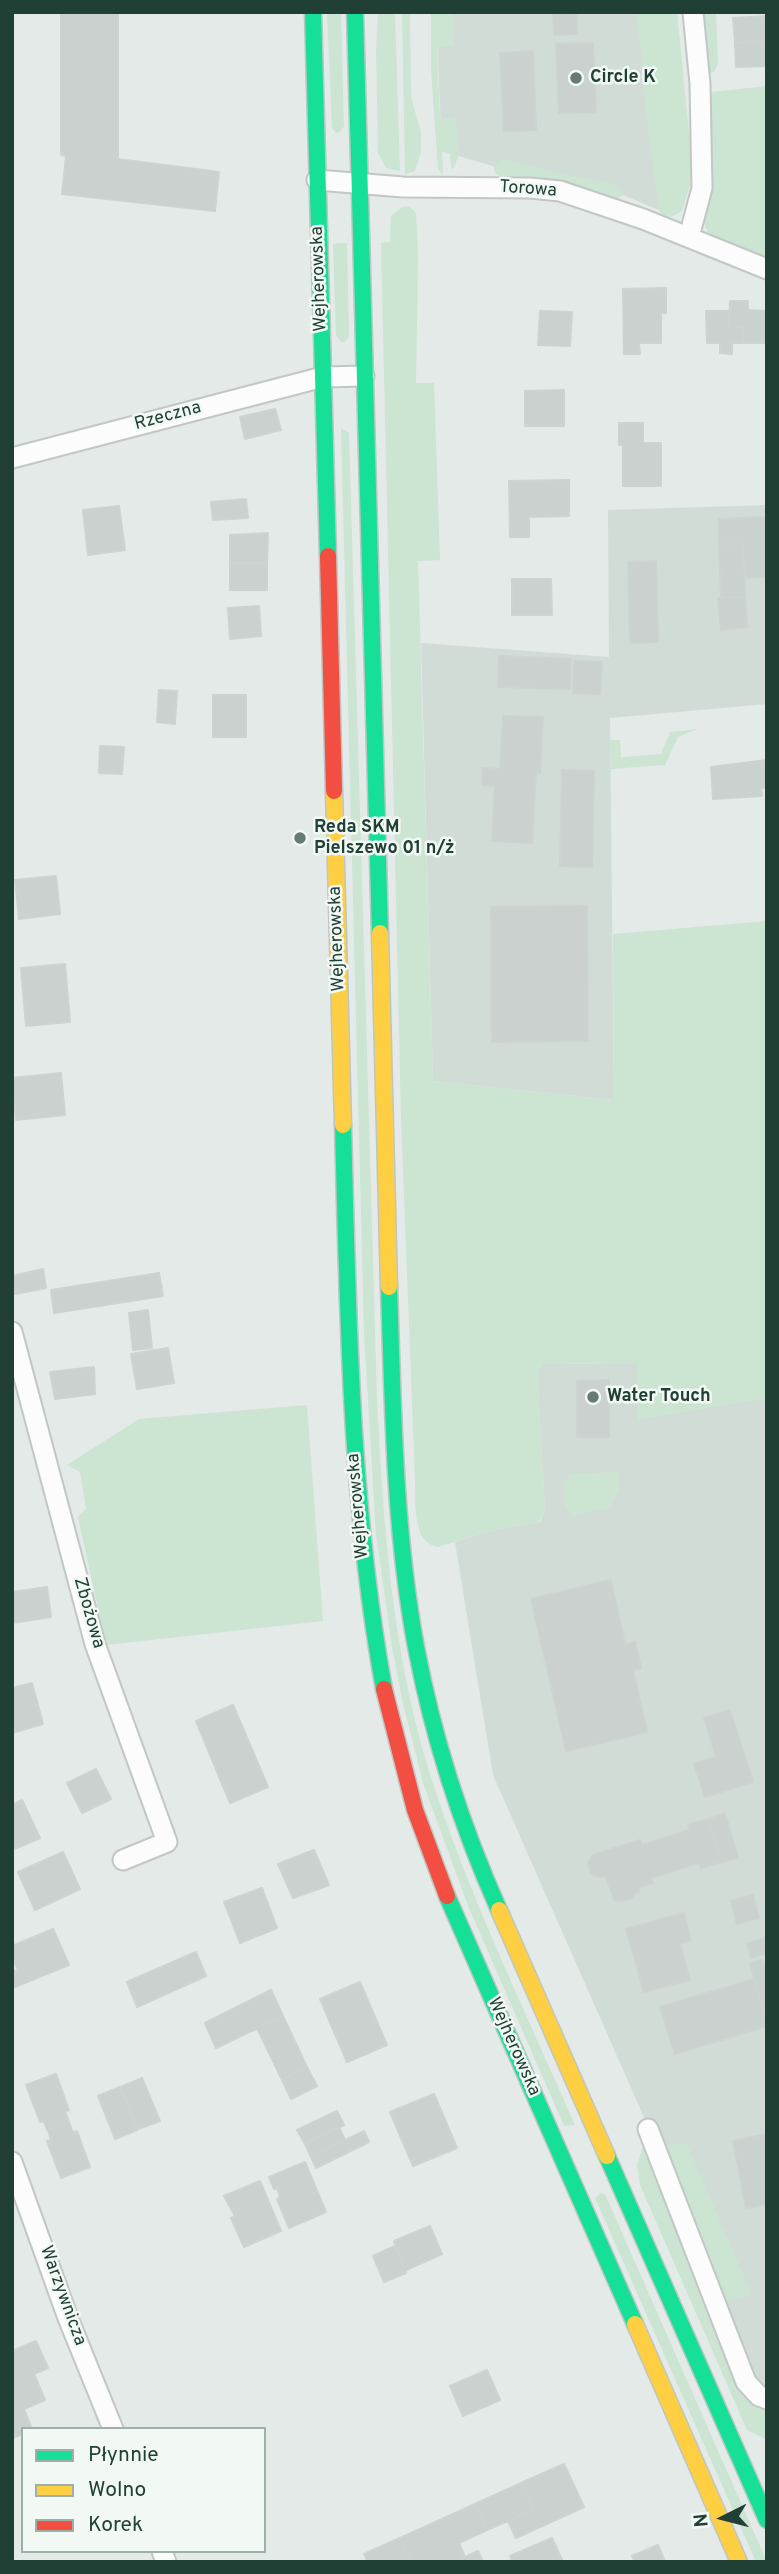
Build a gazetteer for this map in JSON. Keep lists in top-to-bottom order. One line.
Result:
{"streets":{"main road":["Wejherowska"],"street":["Torowa","Rzeczna","Zbożowa","Warzywnicza"]},"crossings":[["Wejherowska","Rzeczna"]],"places":["Circle K","Reda SKM Pielszewo 01 n/ż","Water Touch"],"legend":["Płynnie","Wolno","Korek"],"north":"left"}
